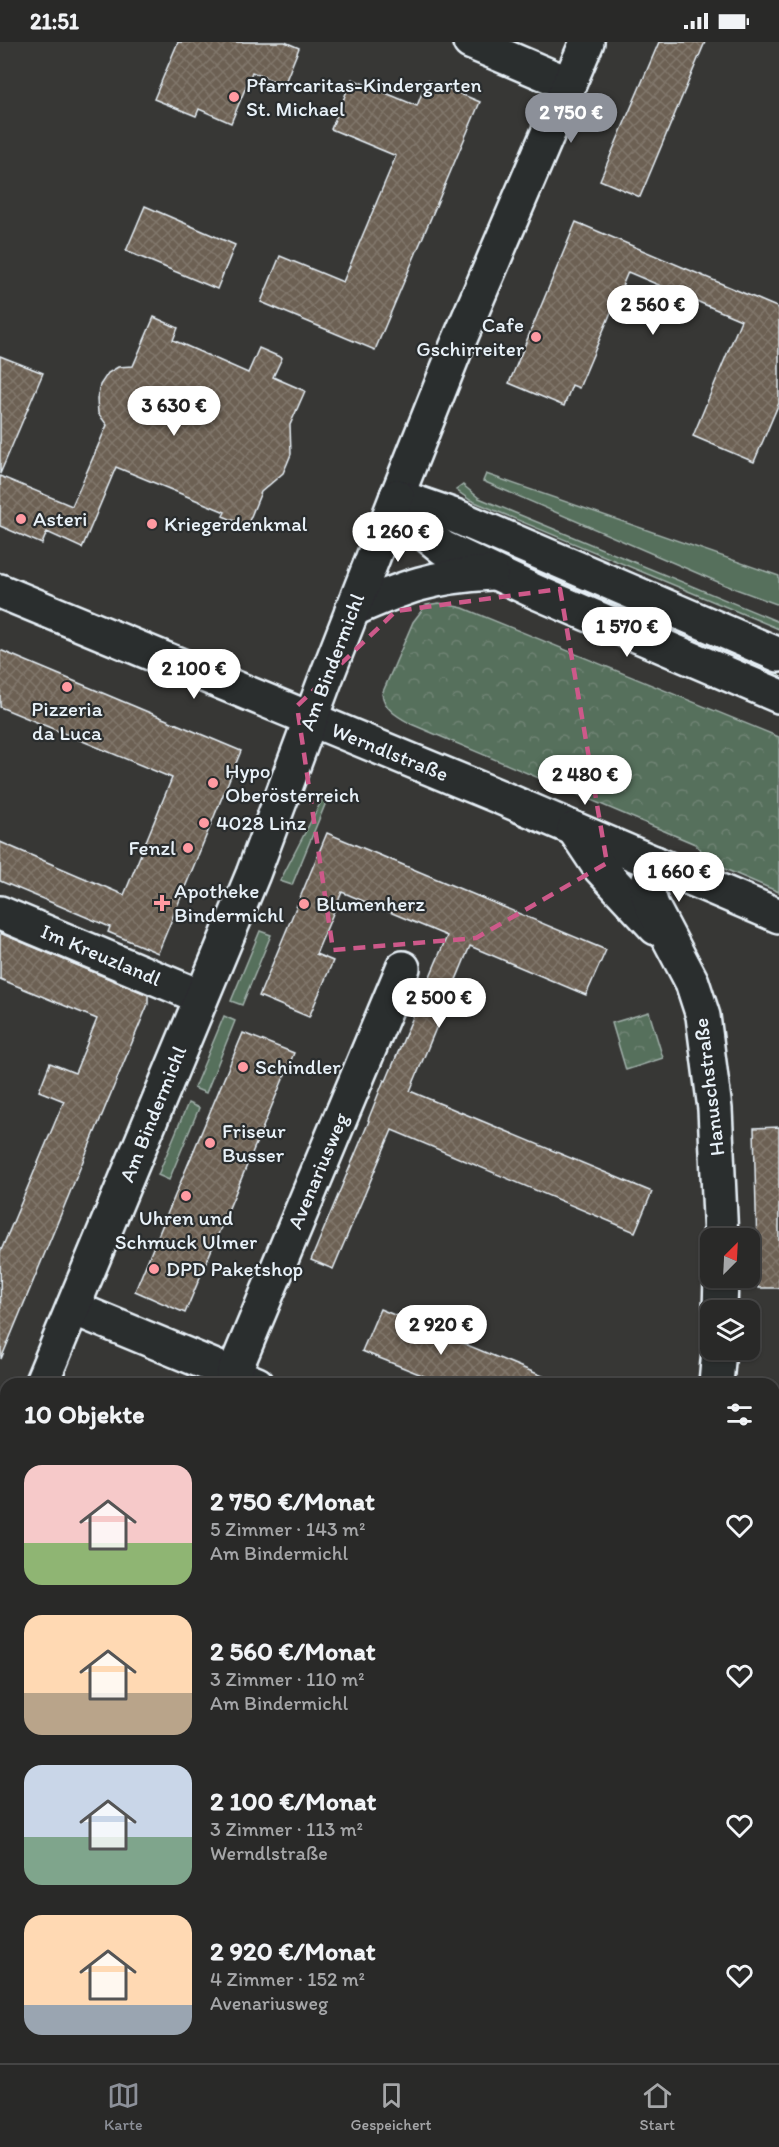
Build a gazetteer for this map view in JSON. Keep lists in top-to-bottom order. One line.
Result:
{"streets":{"street":["Am Bindermichl","Werndlstraße","Im Kreuzlandl","Hanuschstraße","Avenariusweg"]},"crossings":[["Am Bindermichl","Werndlstraße"],["Am Bindermichl","Im Kreuzlandl"],["Am Bindermichl","Avenariusweg"],["Werndlstraße","Hanuschstraße"]],"places":{"other":["Pfarrcaritas-Kindergarten St. Michael","Cafe Gschirreiter","Asteri","Kriegerdenkmal","Pizzeria da Luca","Hypo Oberösterreich","4028 Linz","Fenzl","Blumenherz","Schindler","Friseur Busser","Uhren und Schmuck Ulmer","DPD Paketshop"],"health":["Apotheke Bindermichl"]},"north":"top right","page":{"status":"21:51","price":["2 750 €","2 560 €","3 630 €","1 260 €","1 570 €","2 100 €","2 480 €","1 660 €","2 500 €","2 920 €"],"heading":"10 Objekte","list":[{"name":"2 750 €/Monat","note":"5 Zimmer · 143 m² · Am Bindermichl"},{"name":"2 560 €/Monat","note":"3 Zimmer · 110 m² · Am Bindermichl"},{"name":"2 100 €/Monat","note":"3 Zimmer · 113 m² · Werndlstraße"},{"name":"2 920 €/Monat","note":"4 Zimmer · 152 m² · Avenariusweg"}],"tabs":["Karte","Gespeichert","Start"]}}
